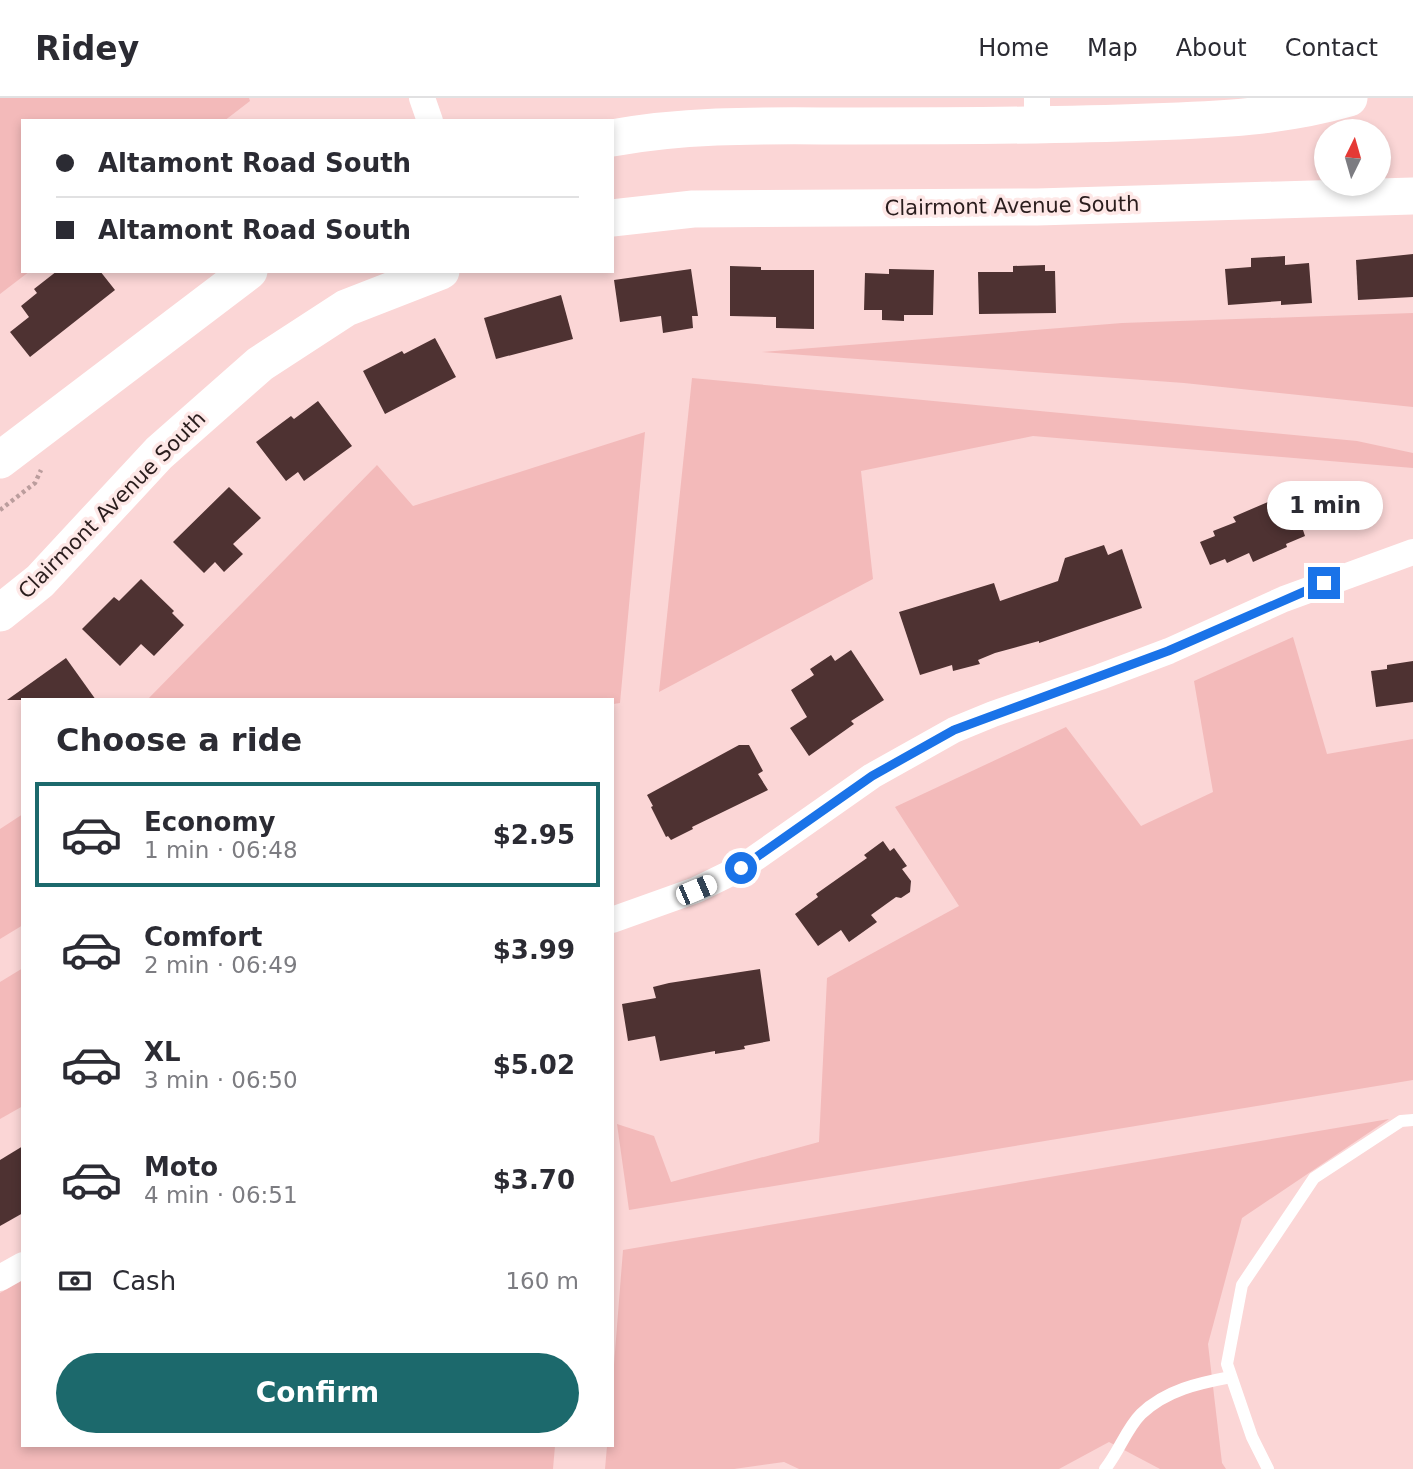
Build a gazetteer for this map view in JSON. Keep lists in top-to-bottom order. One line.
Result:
{"streets":{"street":["Clairmont Avenue South"]},"north":"top","page":{"header":"Ridey","nav":["Home","Map","About","Contact"],"banner":["Altamont Road South","Altamont Road South"],"bubble":"1 min","heading":"Choose a ride","list":[{"name":"Economy","note":"1 min · 06:48","value":"$2.95"},{"name":"Comfort","note":"2 min · 06:49","value":"$3.99"},{"name":"XL","note":"3 min · 06:50","value":"$5.02"},{"name":"Moto","note":"4 min · 06:51","value":"$3.70"}],"pay":["Cash","160 m"],"buttons":"Confirm"}}
